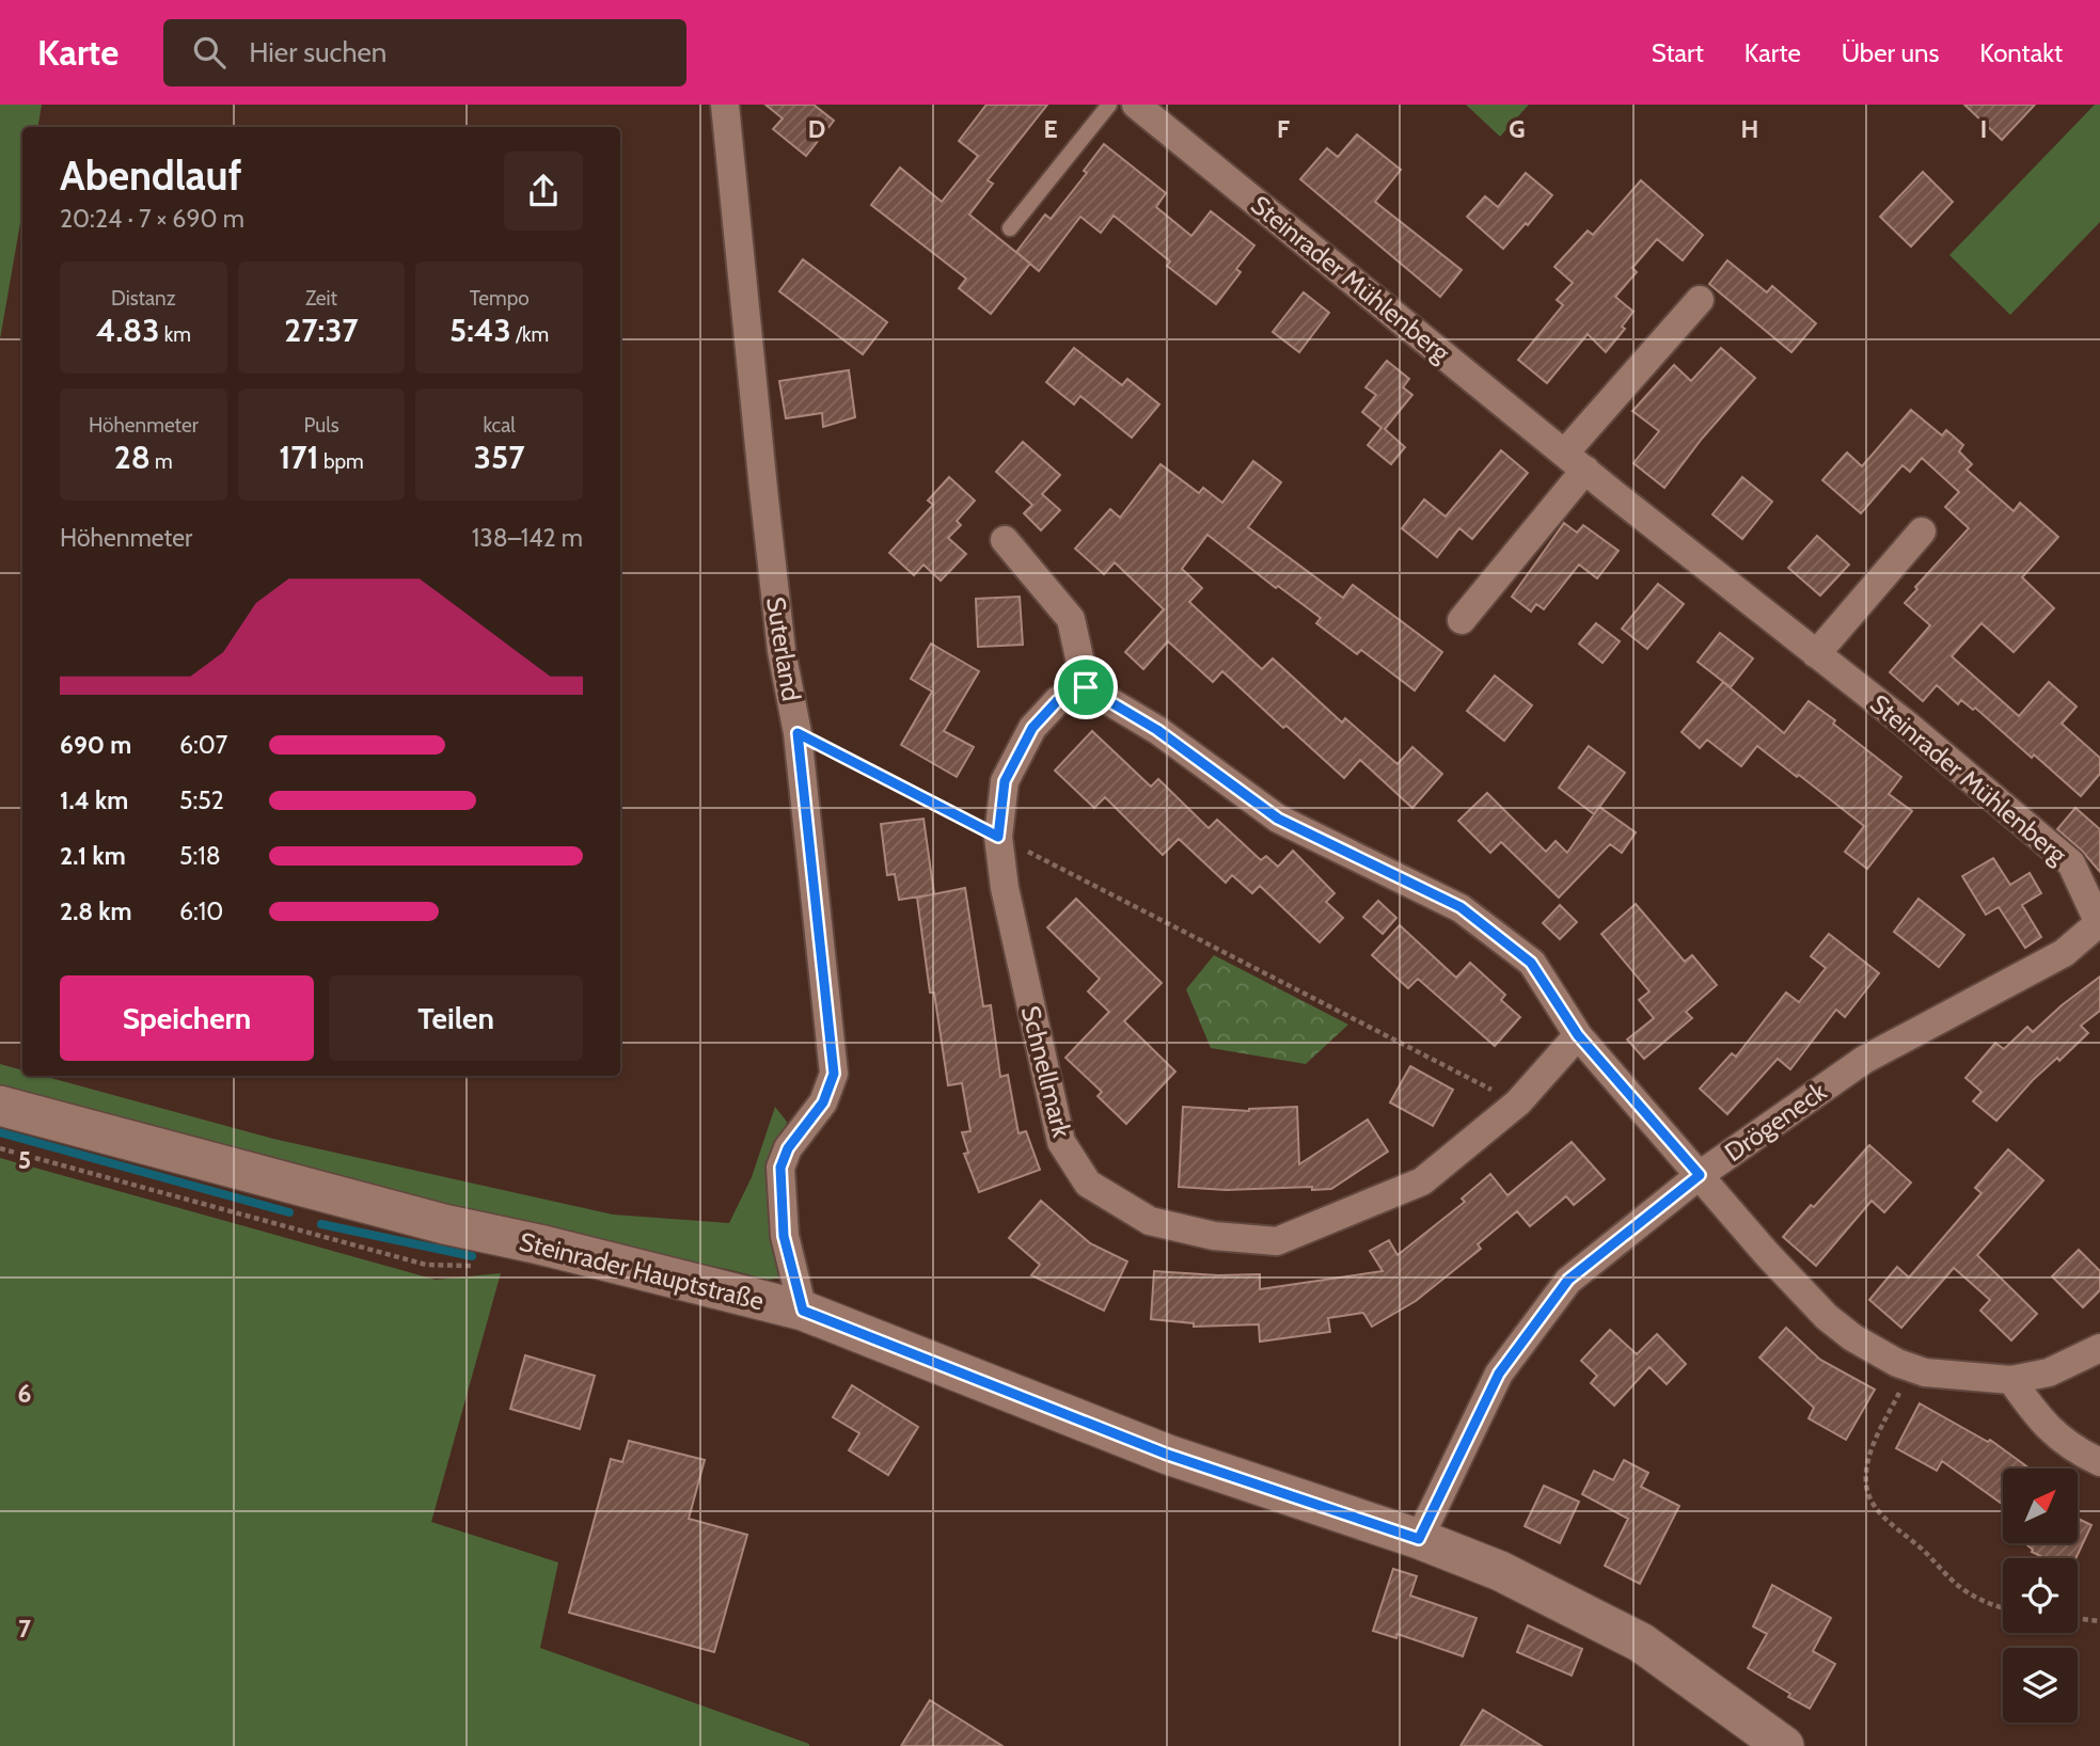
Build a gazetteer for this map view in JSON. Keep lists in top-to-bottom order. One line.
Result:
{"streets":{"main road":["Steinrader Hauptstraße"],"street":["Steinrader Mühlenberg","Suterland","Schnellmark","Drögeneck"]},"crossings":[["Steinrader Mühlenberg","Drögeneck"],["Suterland","Steinrader Hauptstraße"],["Drögeneck","Steinrader Hauptstraße"]],"north":"top right","page":{"header":"Karte","search":"Hier suchen","nav":["Start","Karte","Über uns","Kontakt"],"heading":["Abendlauf","20:24 · 7 × 690 m"],"stats":[["Distanz","4.83 km"],["Zeit","27:37"],["Tempo","5:43 /km"],["Höhenmeter","28 m"],["Puls","171 bpm"],["kcal","357"]],"chart":["Höhenmeter","138–142 m"],"list":[{"name":"690 m","note":"6:07"},{"name":"1.4 km","note":"5:52"},{"name":"2.1 km","note":"5:18"},{"name":"2.8 km","note":"6:10"}],"buttons":["Speichern","Teilen"]},"grid":{"columns":["D","E","F","G","H","I"],"rows":["5","6","7"]}}
